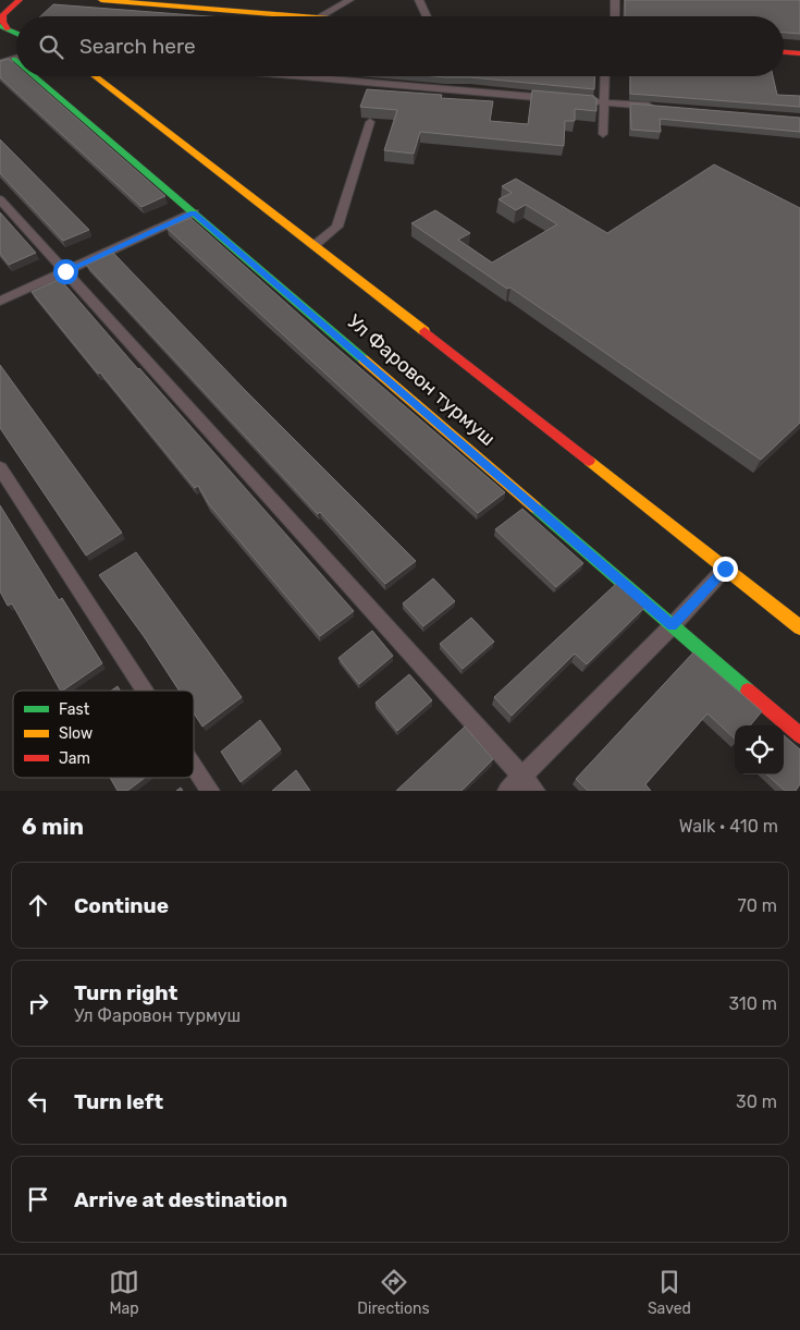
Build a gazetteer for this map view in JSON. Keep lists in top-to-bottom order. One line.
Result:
{"streets":{"street":["Ул Фаровон турмуш"]},"legend":["Fast","Slow","Jam"],"page":{"search":"Search here","heading":["6 min","Walk · 410 m"],"list":[["Continue","70 m"],["Turn right","Ул Фаровон турмуш","310 m"],["Turn left","30 m"],"Arrive at destination"],"nav":["Map","Directions","Saved"]}}
